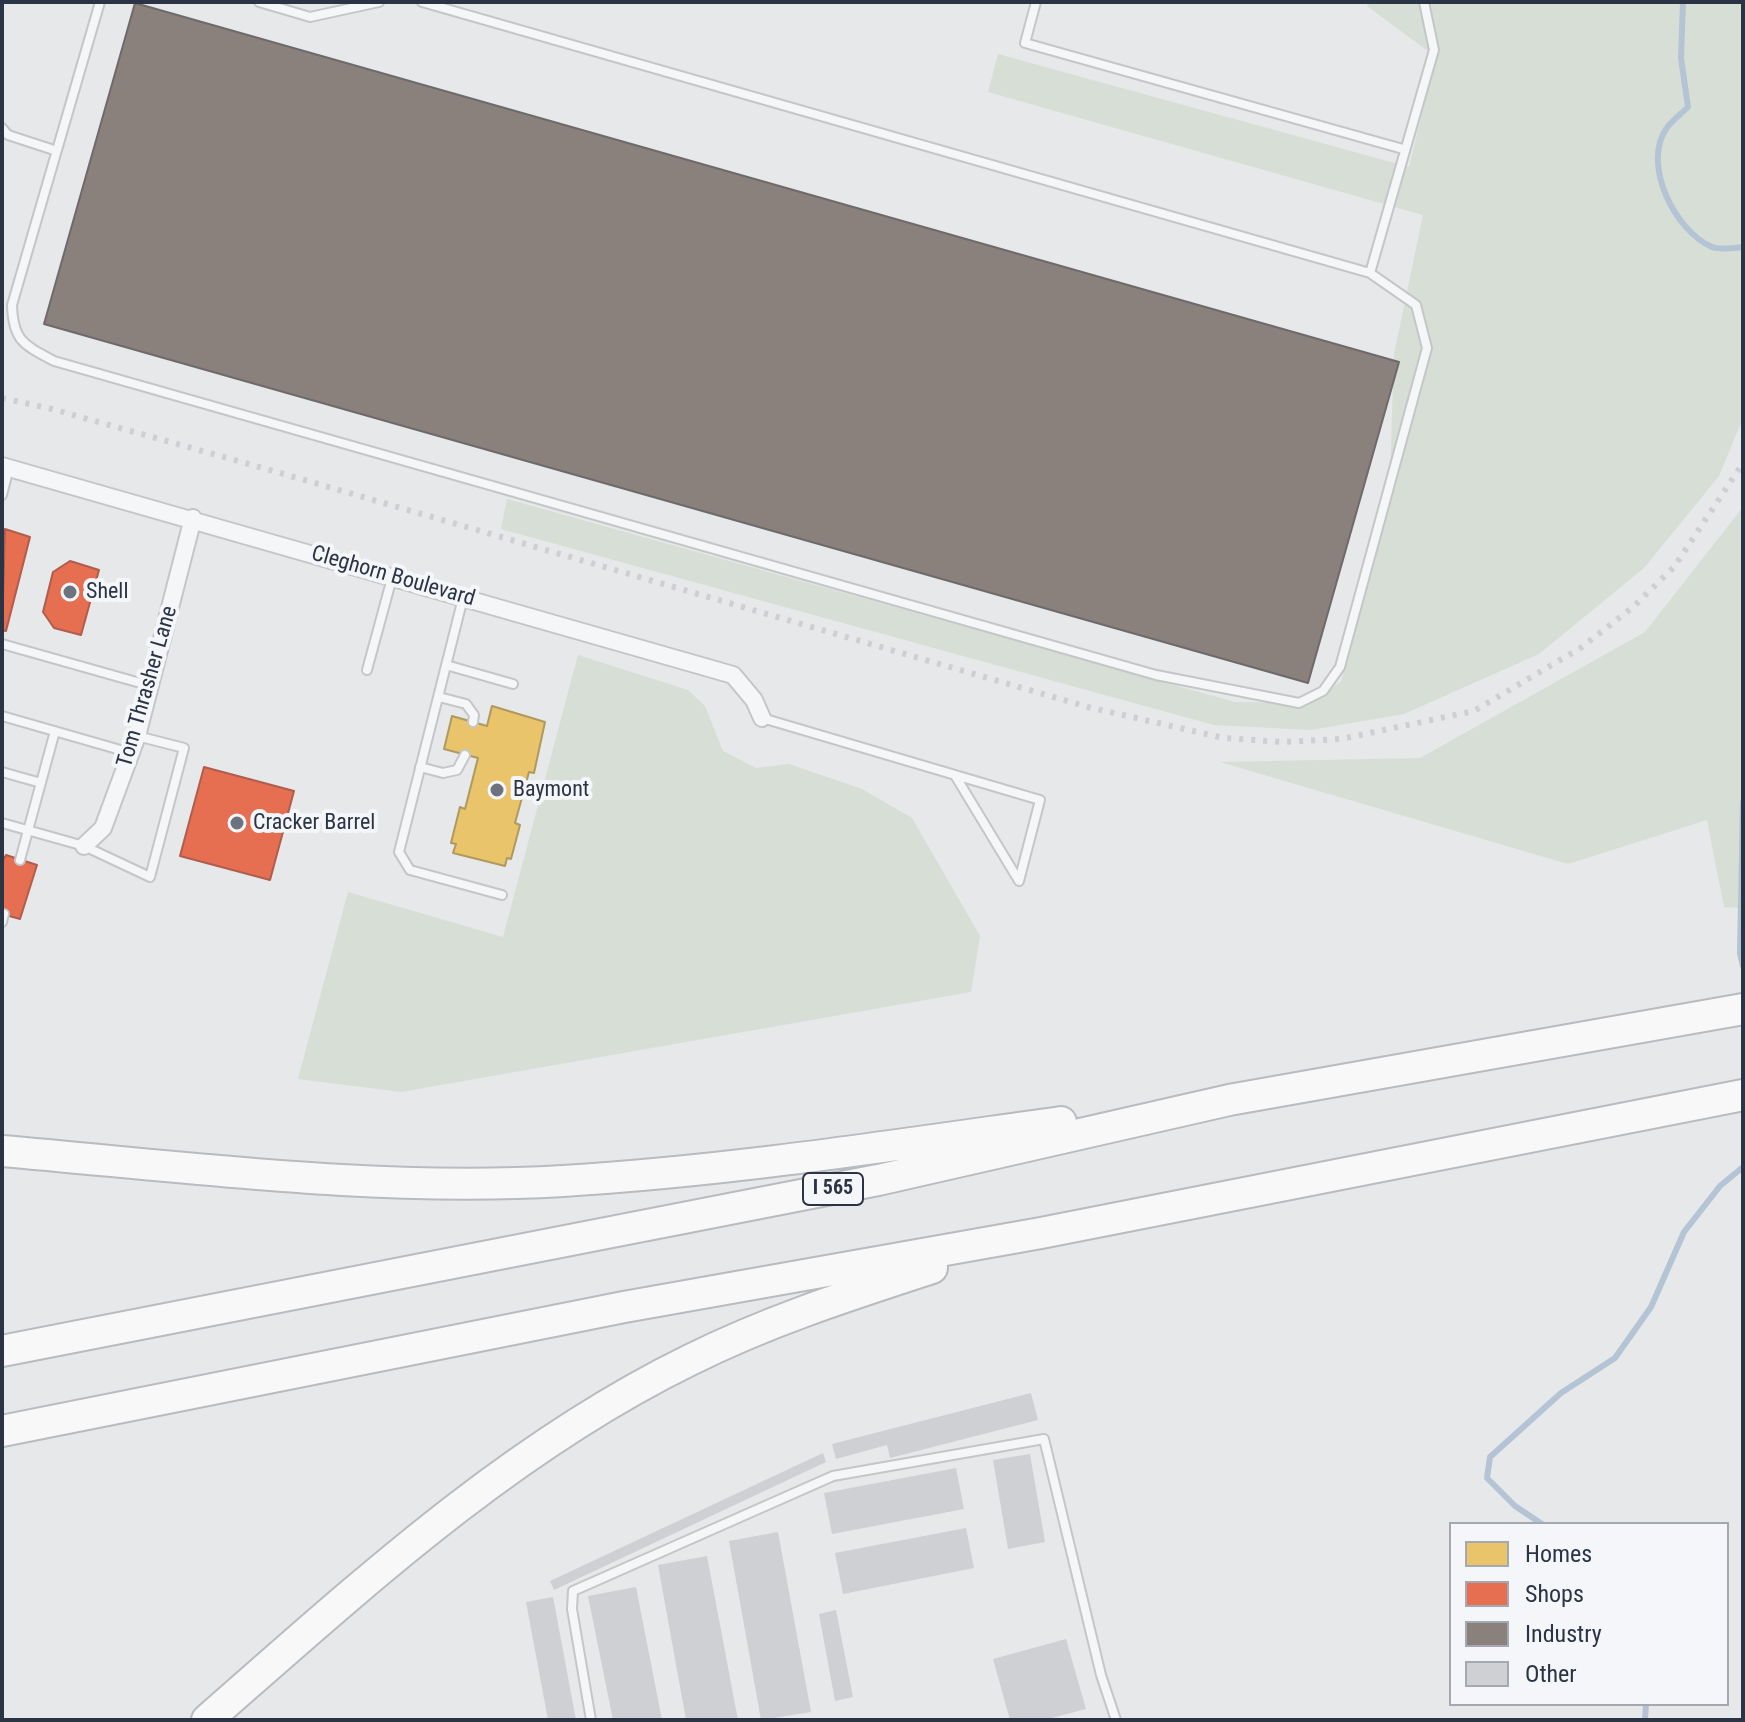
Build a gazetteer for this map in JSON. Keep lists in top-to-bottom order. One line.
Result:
{"streets":{"highway":["I 565"],"street":["Cleghorn Boulevard","Tom Thrasher Lane"]},"crossings":[["Cleghorn Boulevard","Tom Thrasher Lane"]],"places":["Shell","Baymont","Cracker Barrel"],"legend":["Homes","Shops","Industry","Other"]}
